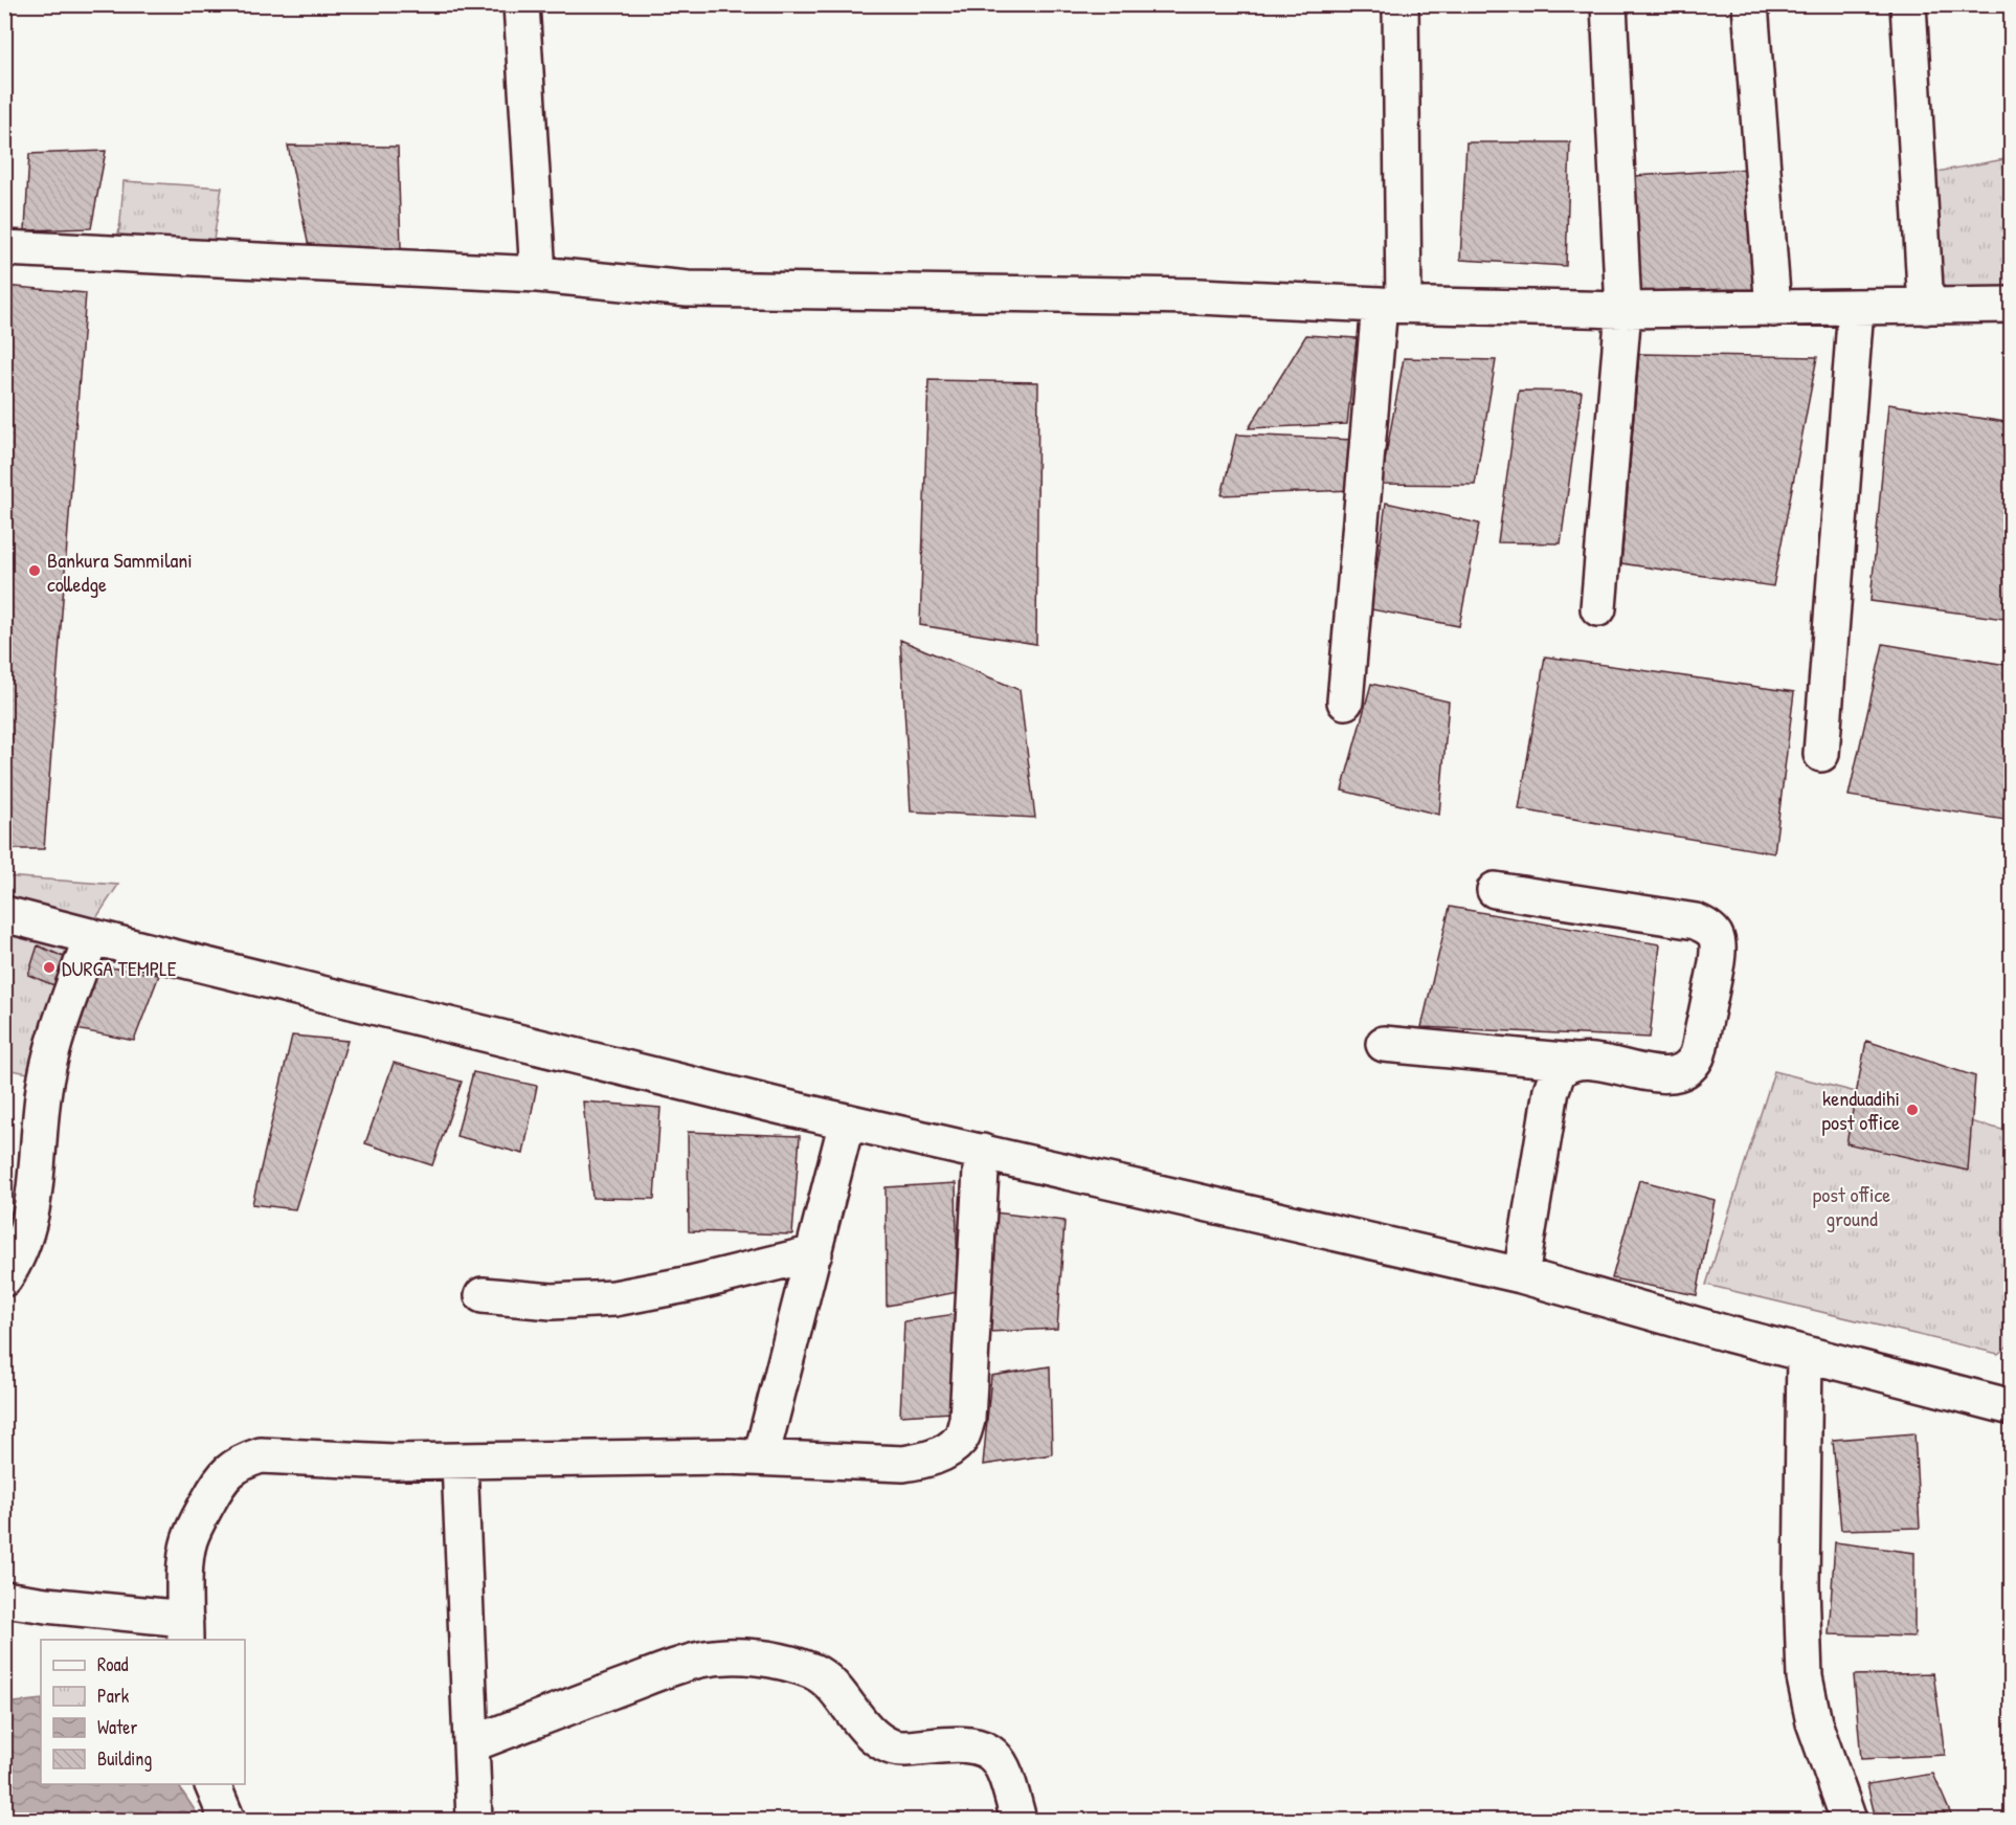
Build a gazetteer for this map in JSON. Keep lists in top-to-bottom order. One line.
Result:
{"parks":["post office ground"],"places":["Bankura Sammilani colledge","DURGA TEMPLE","kenduadihi post office"],"legend":["Road","Park","Water","Building"]}
